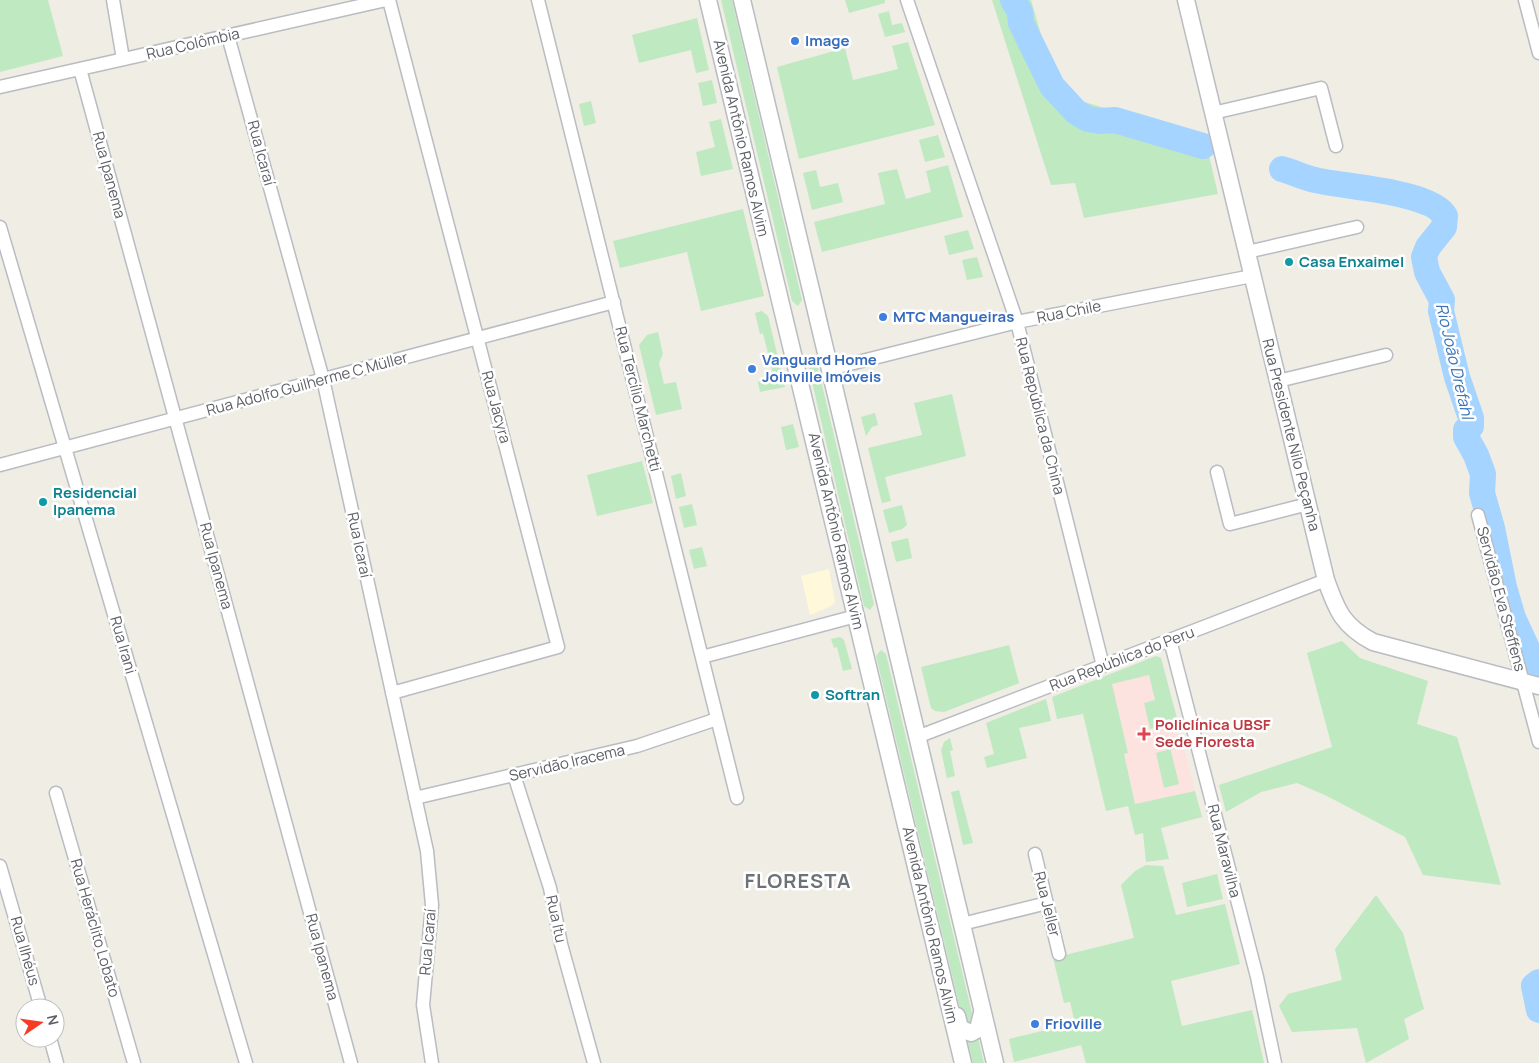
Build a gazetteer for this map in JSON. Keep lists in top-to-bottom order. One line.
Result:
{"streets":{"street":["Rua Colômbia","Avenida Antônio Ramos Alvim","Rua Icaraí","Rua Ipanema","Rua Chile","Rua Adolfo Guilherme C Müller","Rua Tercílio Marchetti","Rua Jacyra","Rua República da China","Rua Presidente Nilo Peçanha","Servidão Eva Steffens","Rua Irani","Rua República do Peru","Servidão Iracema","Rua Maravilha","Rua Jeller","Rua Itu","Rua Heráclito Lobato","Rua Ilhéus"]},"crossings":[["Rua Colômbia","Rua Icaraí"],["Rua Colômbia","Rua Ipanema"],["Rua Colômbia","Rua Jacyra"],["Avenida Antônio Ramos Alvim","Rua Chile"],["Avenida Antônio Ramos Alvim","Rua República do Peru"],["Rua Icaraí","Rua Adolfo Guilherme C Müller"],["Rua Icaraí","Rua Jacyra"],["Rua Icaraí","Servidão Iracema"],["Rua Ipanema","Rua Adolfo Guilherme C Müller"],["Rua Chile","Rua República da China"],["Rua Chile","Rua Presidente Nilo Peçanha"],["Rua Adolfo Guilherme C Müller","Rua Tercílio Marchetti"],["Rua Adolfo Guilherme C Müller","Rua Jacyra"],["Rua Adolfo Guilherme C Müller","Rua Irani"],["Rua Tercílio Marchetti","Servidão Iracema"],["Rua República da China","Rua República do Peru"],["Rua Presidente Nilo Peçanha","Servidão Eva Steffens"],["Rua Presidente Nilo Peçanha","Rua República do Peru"],["Rua República do Peru","Rua Maravilha"],["Servidão Iracema","Rua Itu"]],"districts":["FLORESTA"],"water":["Rio João Drefahl"],"places":{"other":["Image","Casa Enxaimel","MTC Mangueiras","Vanguard Home Joinville Imóveis","Residencial Ipanema","Softran","Frioville"],"health":["Policlínica UBSF Sede Floresta"]},"north":"right"}
